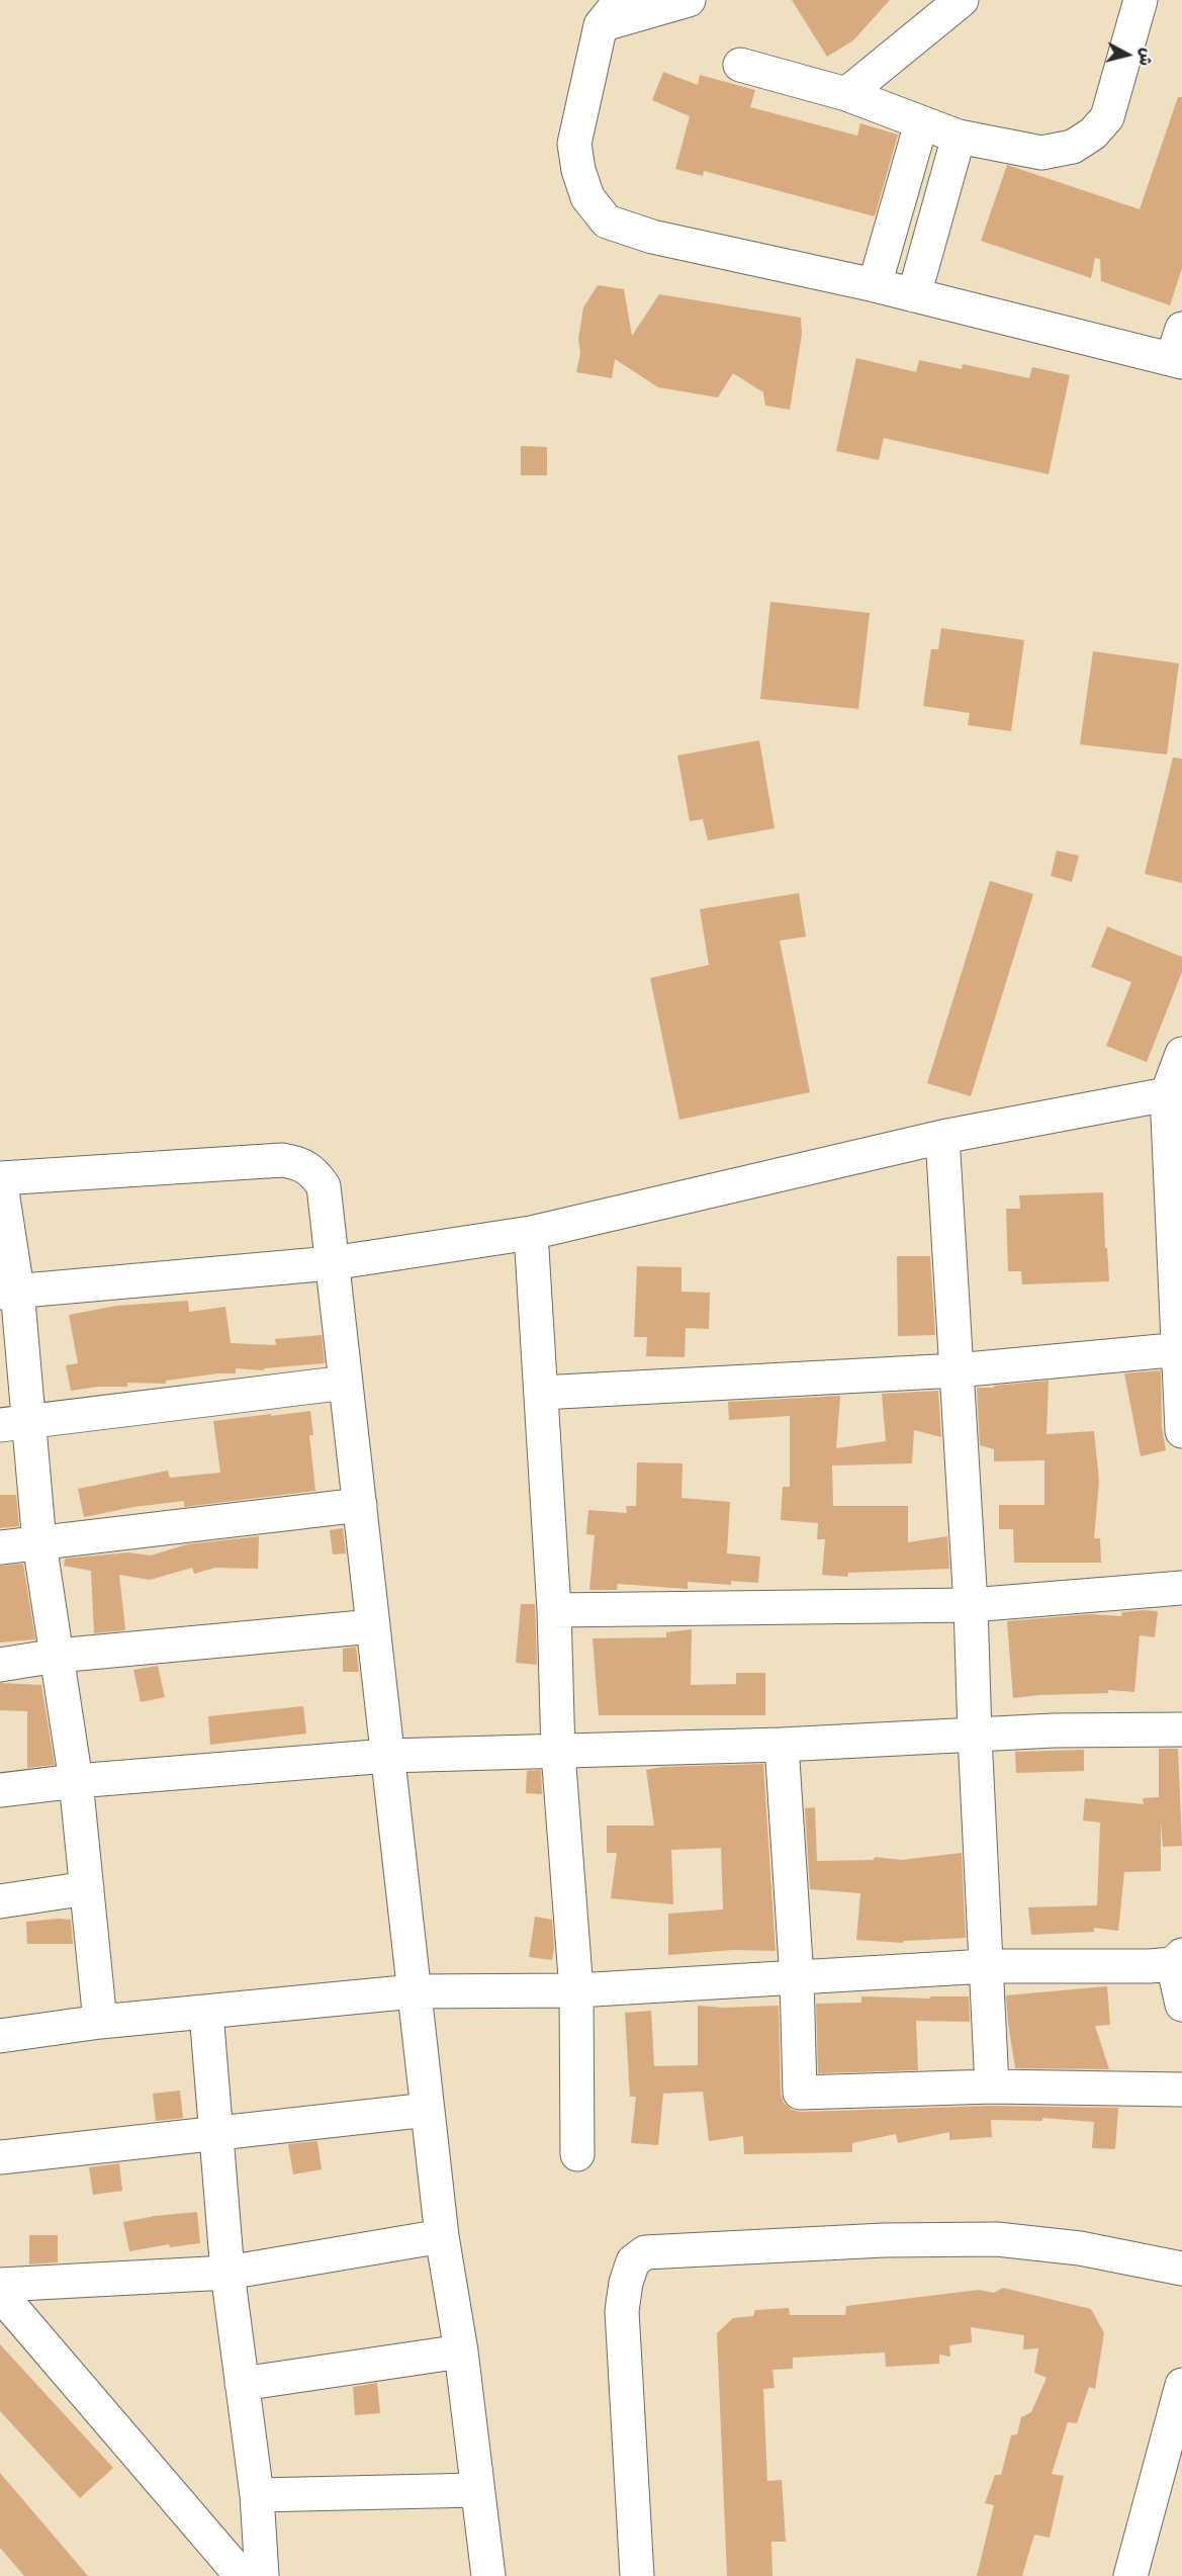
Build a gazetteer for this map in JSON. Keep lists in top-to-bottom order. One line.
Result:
{"north":"right"}
